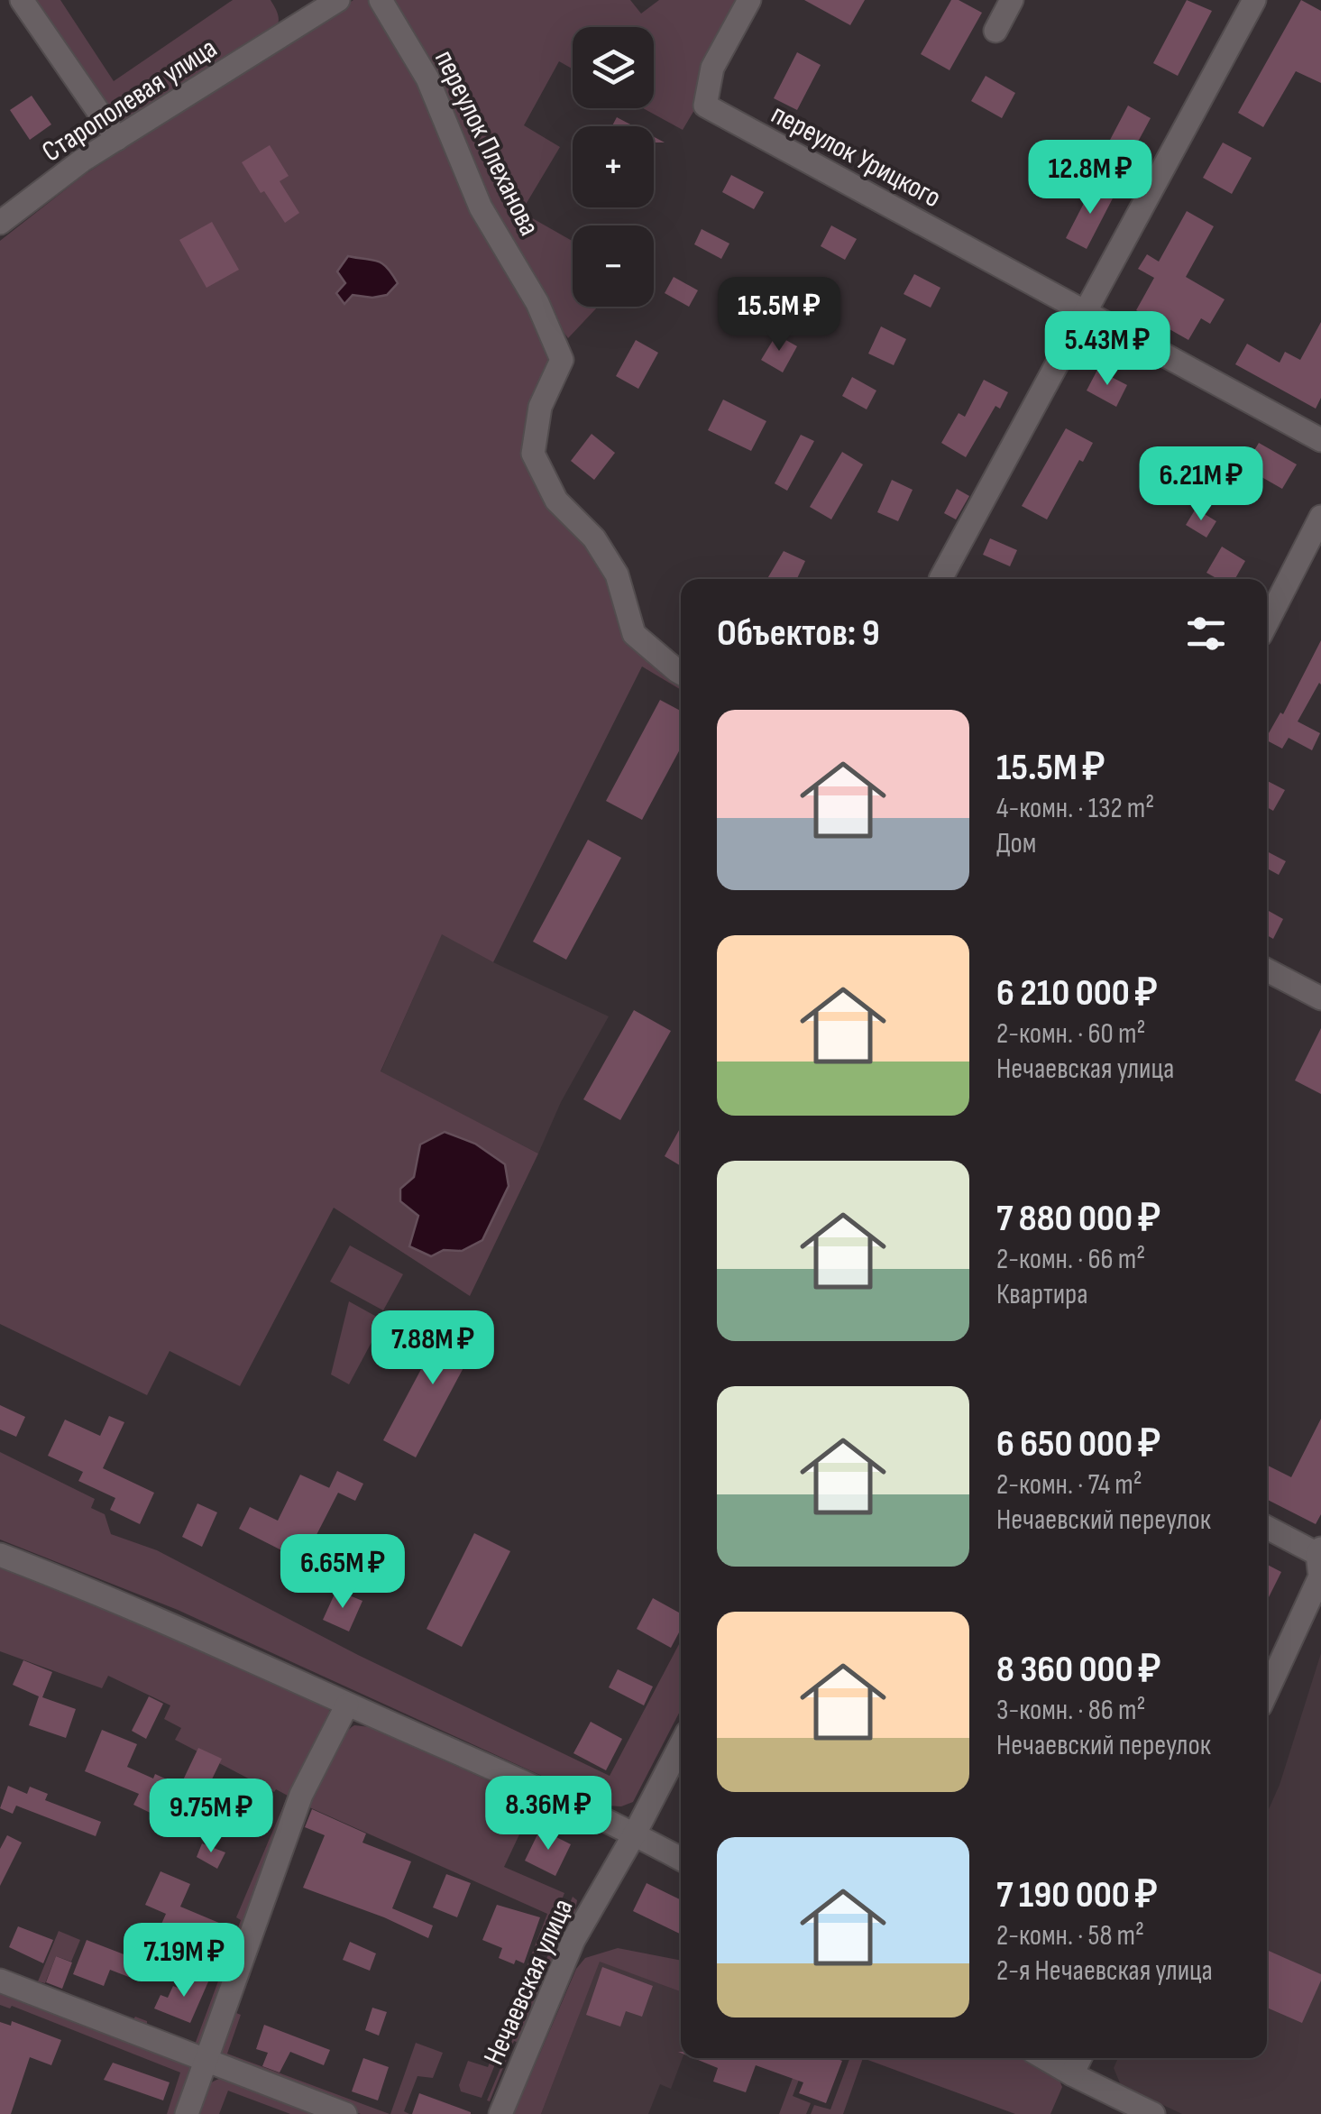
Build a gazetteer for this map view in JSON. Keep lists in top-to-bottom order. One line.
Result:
{"streets":{"street":["Старополевая улица","переулок Плеханова","переулок Урицкого","Нечаевская улица"]},"page":{"map_buttons":["+","−"],"price":["12.8M ₽","15.5M ₽","5.43M ₽","6.21M ₽","7.88M ₽","6.65M ₽","8.36M ₽","9.75M ₽","7.19M ₽"],"heading":"Объектов: 9","list":[{"name":"15.5M ₽","note":"4-комн. · 132 m² · Дом"},{"name":"6 210 000 ₽","note":"2-комн. · 60 m² · Нечаевская улица"},{"name":"7 880 000 ₽","note":"2-комн. · 66 m² · Квартира"},{"name":"6 650 000 ₽","note":"2-комн. · 74 m² · Нечаевский переулок"},{"name":"8 360 000 ₽","note":"3-комн. · 86 m² · Нечаевский переулок"},{"name":"7 190 000 ₽","note":"2-комн. · 58 m² · 2-я Нечаевская улица"}]}}
